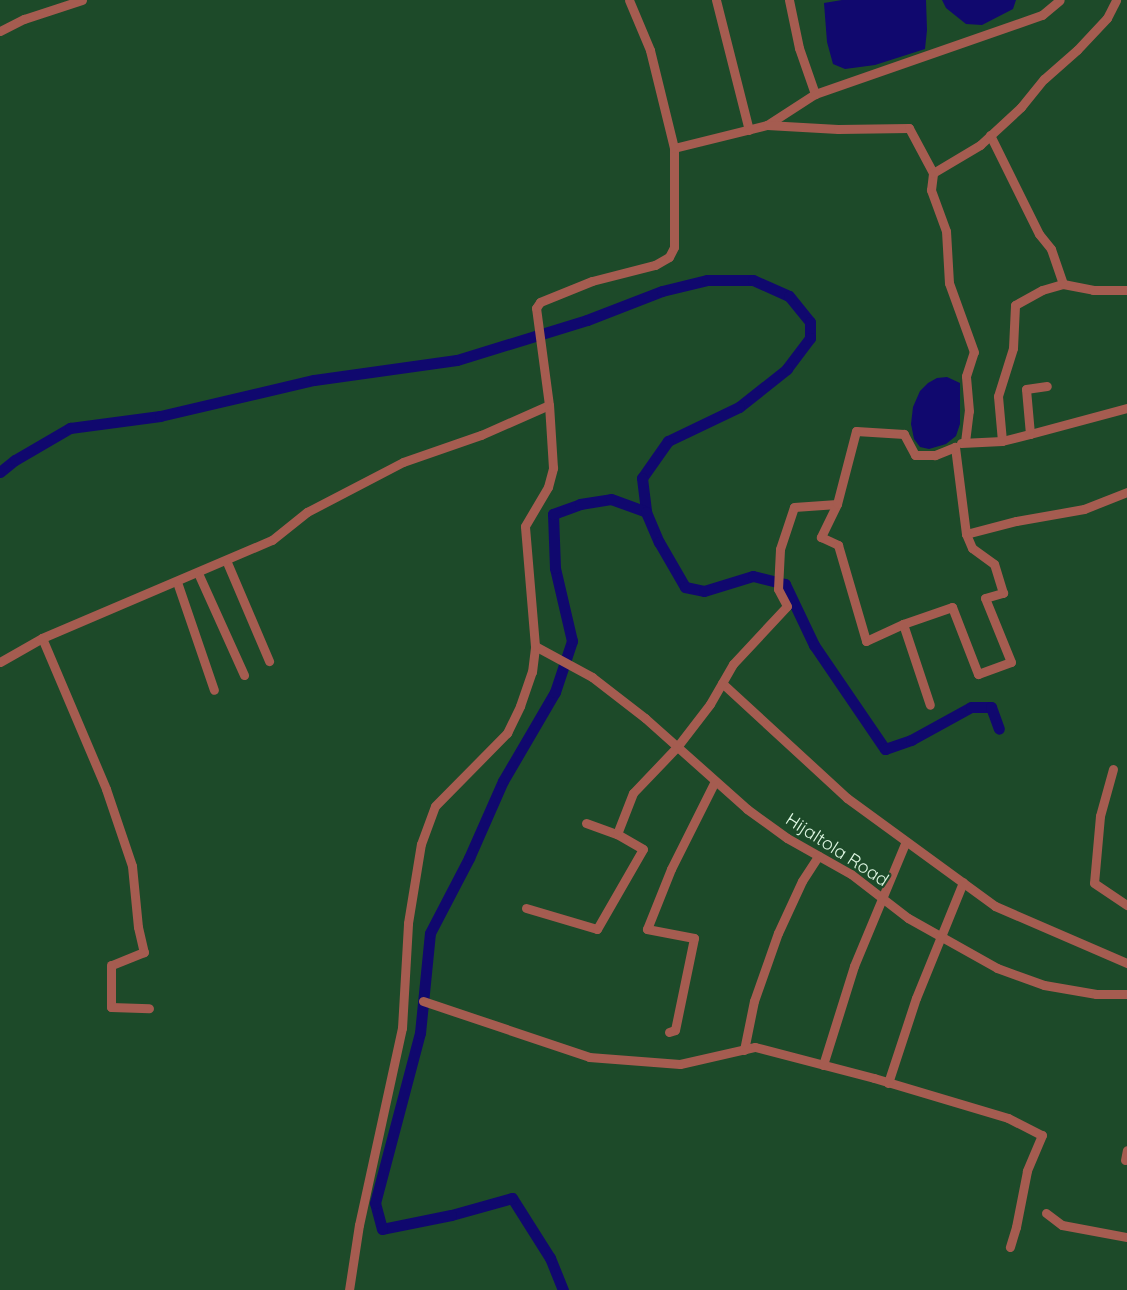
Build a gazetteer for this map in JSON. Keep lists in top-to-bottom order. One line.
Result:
{"streets":{"street":["Hijaltola Road"]}}
